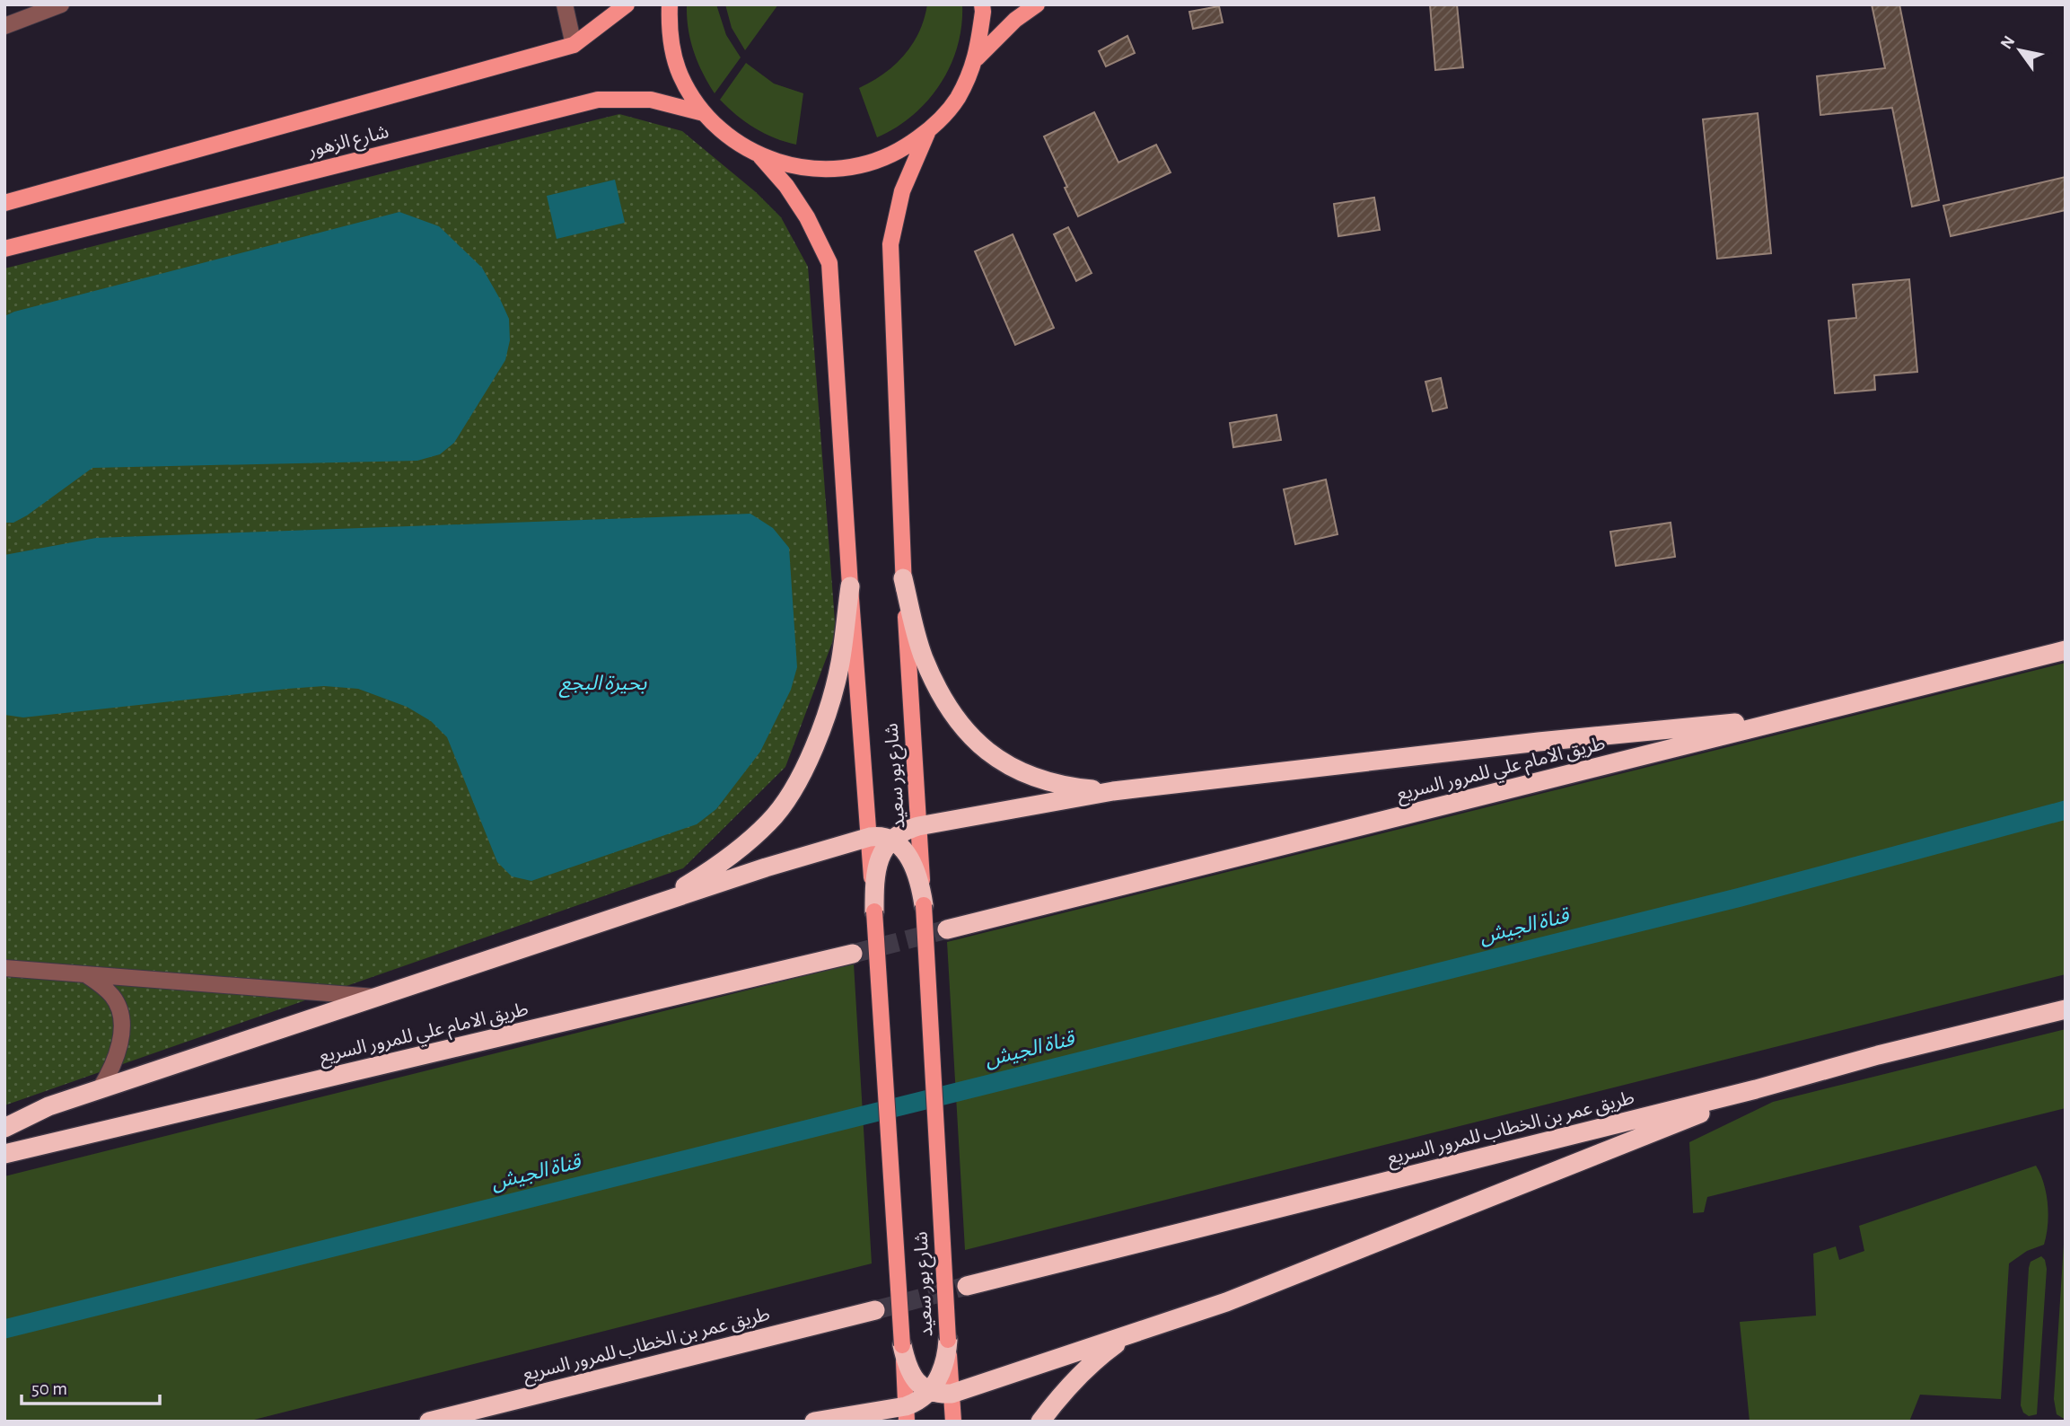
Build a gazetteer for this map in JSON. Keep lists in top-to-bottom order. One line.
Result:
{"streets":{"highway":["طريق الامام علي للمرور السريع","طريق عمر بن الخطاب للمرور السريع"],"main road":["شارع الزهور","شارع بور سعيد"]},"water":["بحيرة البجع","قناة الجيش"],"scale_bar":"50 m","north":"top left"}
